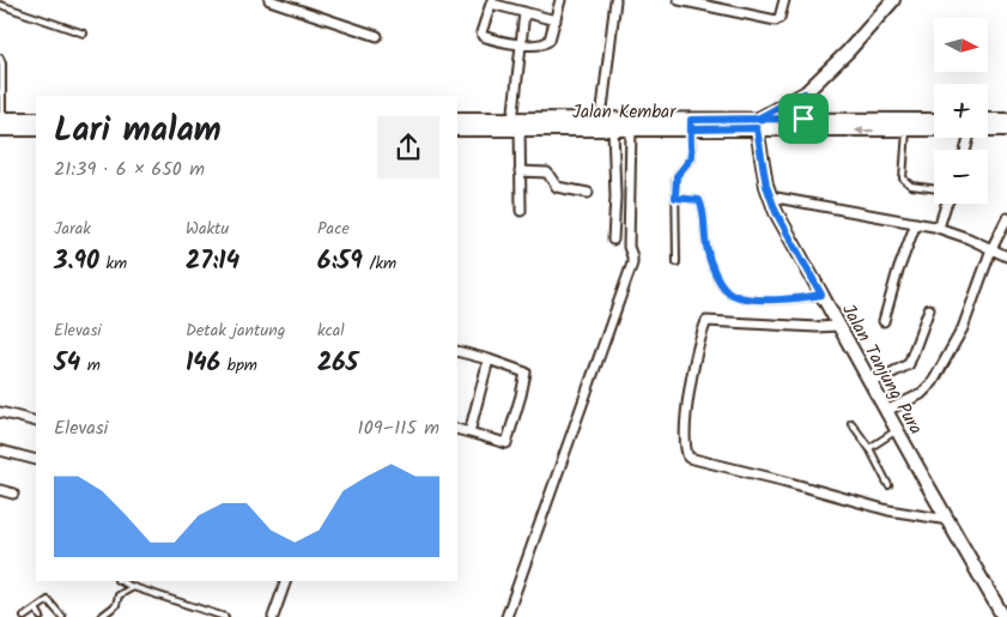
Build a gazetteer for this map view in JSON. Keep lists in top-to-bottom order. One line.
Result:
{"streets":{"main road":["Jalan Kembar","Jalan Tanjung Pura"]},"crossings":[["Jalan Kembar","Jalan Tanjung Pura"]],"north":"right","page":{"map_buttons":["+","−"],"heading":["Lari malam","21:39 · 6 × 650 m"],"stats":[["Jarak","3.90 km"],["Waktu","27:14"],["Pace","6:59 /km"],["Elevasi","54 m"],["Detak jantung","146 bpm"],["kcal","265"]],"chart":["Elevasi","109–115 m"]}}
